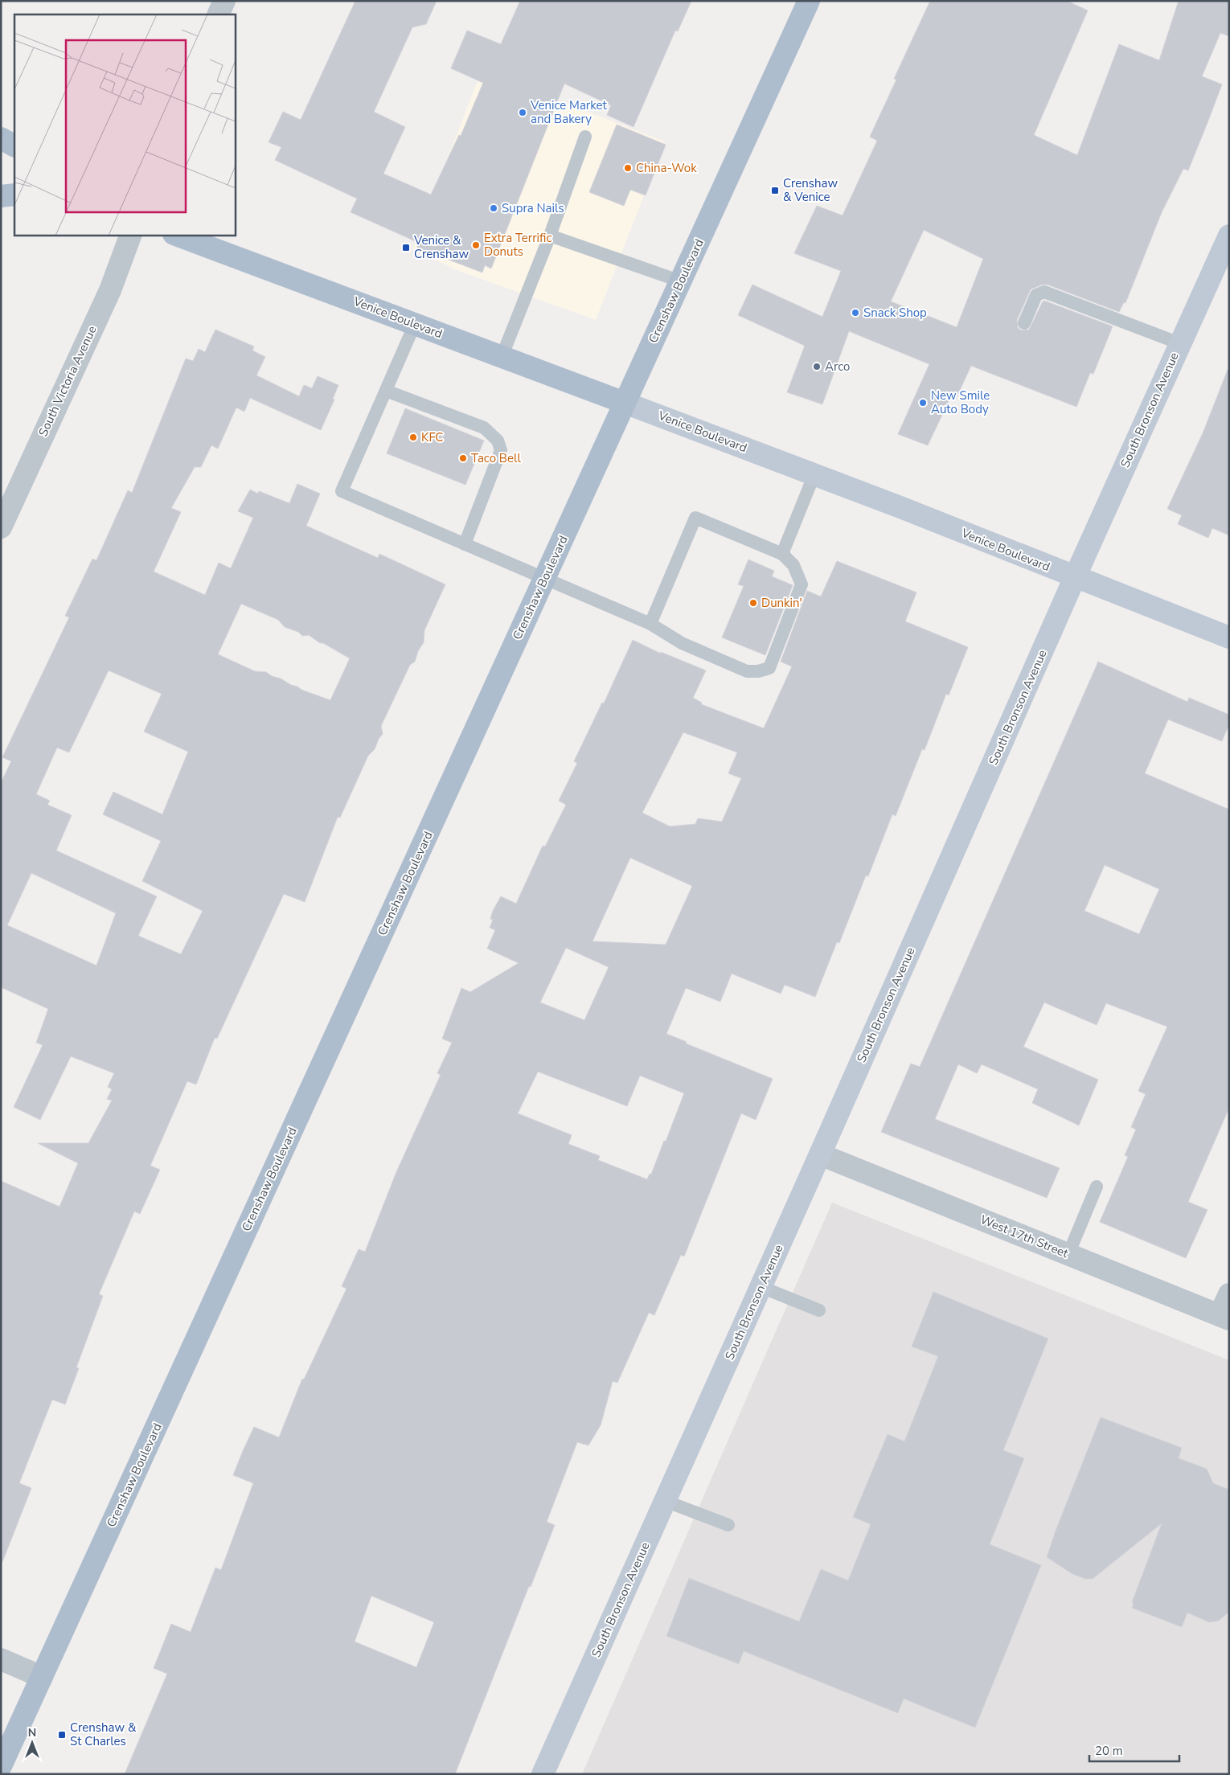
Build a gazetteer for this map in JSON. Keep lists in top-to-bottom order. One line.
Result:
{"streets":{"main road":["Crenshaw Boulevard","Venice Boulevard"],"street":["South Victoria Avenue","South Bronson Avenue","West 17th Street"]},"crossings":[["Crenshaw Boulevard","Venice Boulevard"],["Venice Boulevard","South Bronson Avenue"],["South Bronson Avenue","West 17th Street"]],"places":{"other":["Venice Market and Bakery","China-Wok","Supra Nails","Extra Terrific Donuts","Snack Shop","Arco","New Smile Auto Body","KFC","Taco Bell","Dunkin'"],"transit":["Crenshaw & Venice","Venice & Crenshaw","Crenshaw & St Charles"]},"scale_bar":"20 m","north":"top"}
